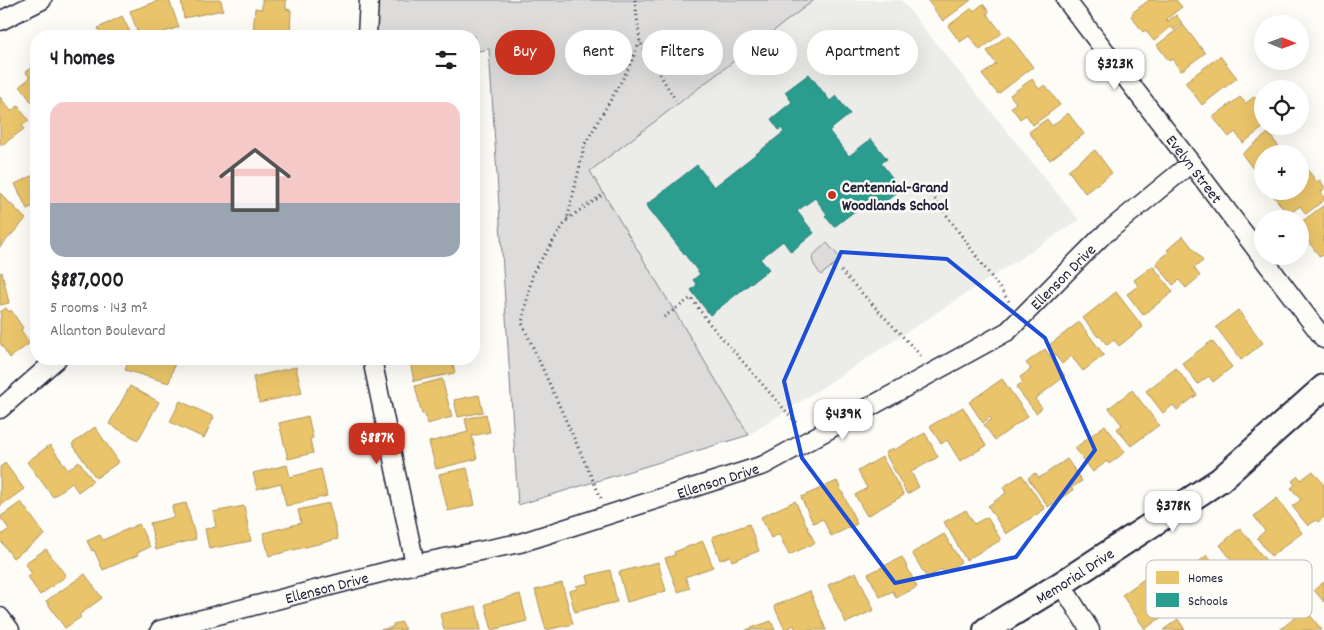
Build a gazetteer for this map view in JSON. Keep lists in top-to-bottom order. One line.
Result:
{"streets":{"main road":["Memorial Drive"],"street":["Evelyn Street","Ellenson Drive"]},"crossings":[["Evelyn Street","Ellenson Drive"]],"places":["Centennial-Grand Woodlands School"],"legend":["Homes","Schools"],"north":"right","page":{"map_buttons":["+","−"],"chip":["Buy","Rent","Filters","New","Apartment"],"heading":"4 homes","price":["$323K","$439K","$887K","$378K"],"list":[{"name":"$887,000","note":"5 rooms · 143 m² · Allanton Boulevard"}]}}
